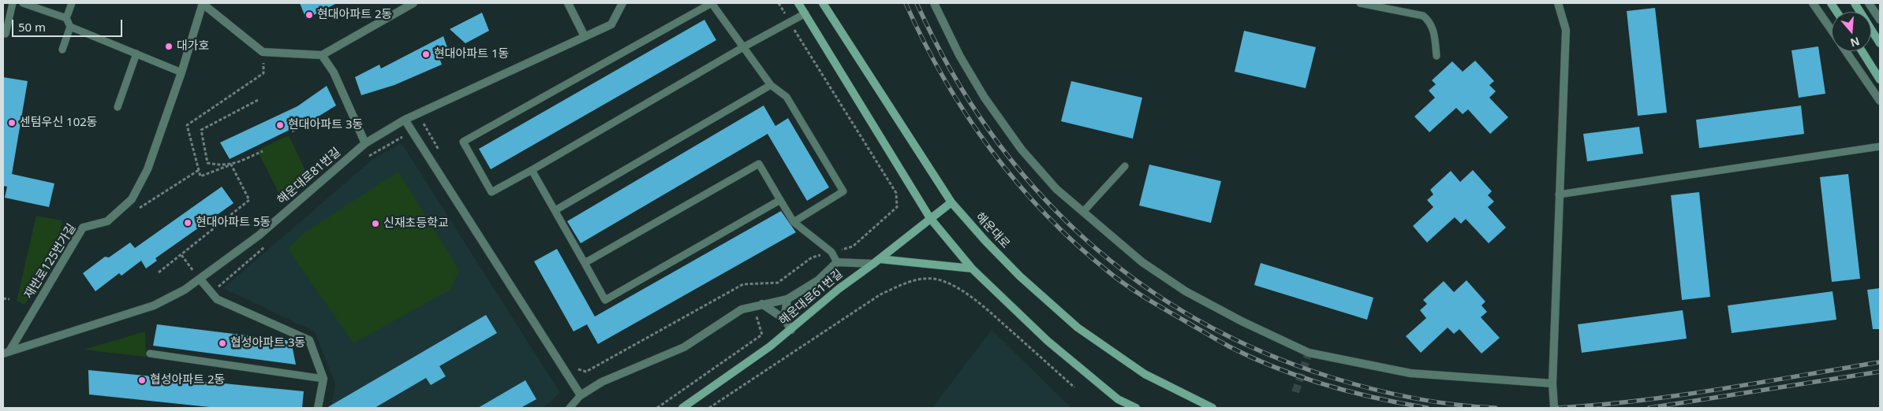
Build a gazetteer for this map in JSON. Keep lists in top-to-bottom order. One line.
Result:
{"streets":{"main road":["해운대로","해운대로61번길"],"street":["해운대로81번길","재반로125번가길"]},"crossings":[["해운대로81번길","재반로125번가길"],["해운대로","해운대로61번길"]],"places":["현대아파트 2동","대가호","현대아파트 1동","센텀우신 102동","현대아파트 3동","현대아파트 5동","신재초등학교","협성아파트 3동","협성아파트 2동"],"scale_bar":"50 m","north":"bottom"}
